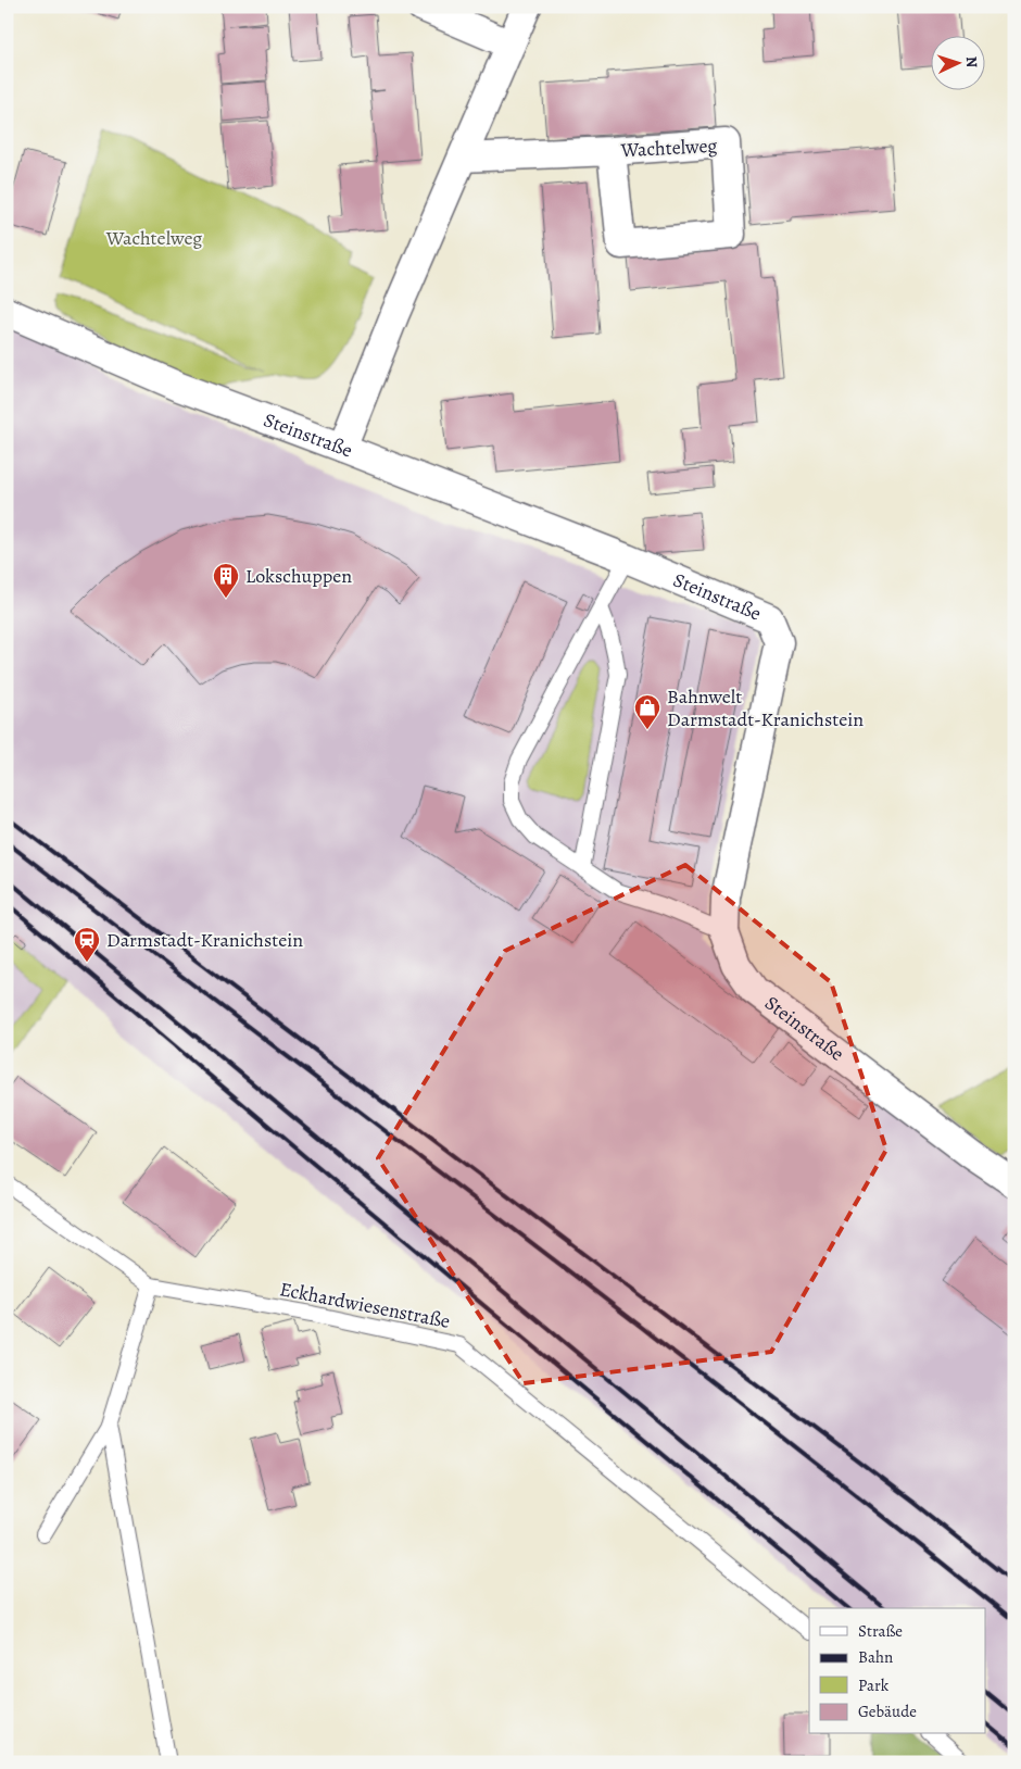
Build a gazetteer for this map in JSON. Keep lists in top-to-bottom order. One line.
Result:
{"streets":{"street":["Wachtelweg","Steinstraße"],"lane":["Eckhardwiesenstraße"]},"parks":["Wachtelweg"],"places":{"building":["Lokschuppen"],"shop":["Bahnwelt Darmstadt-Kranichstein"],"station":["Darmstadt-Kranichstein"]},"legend":["Straße","Bahn","Park","Gebäude"],"north":"right"}
